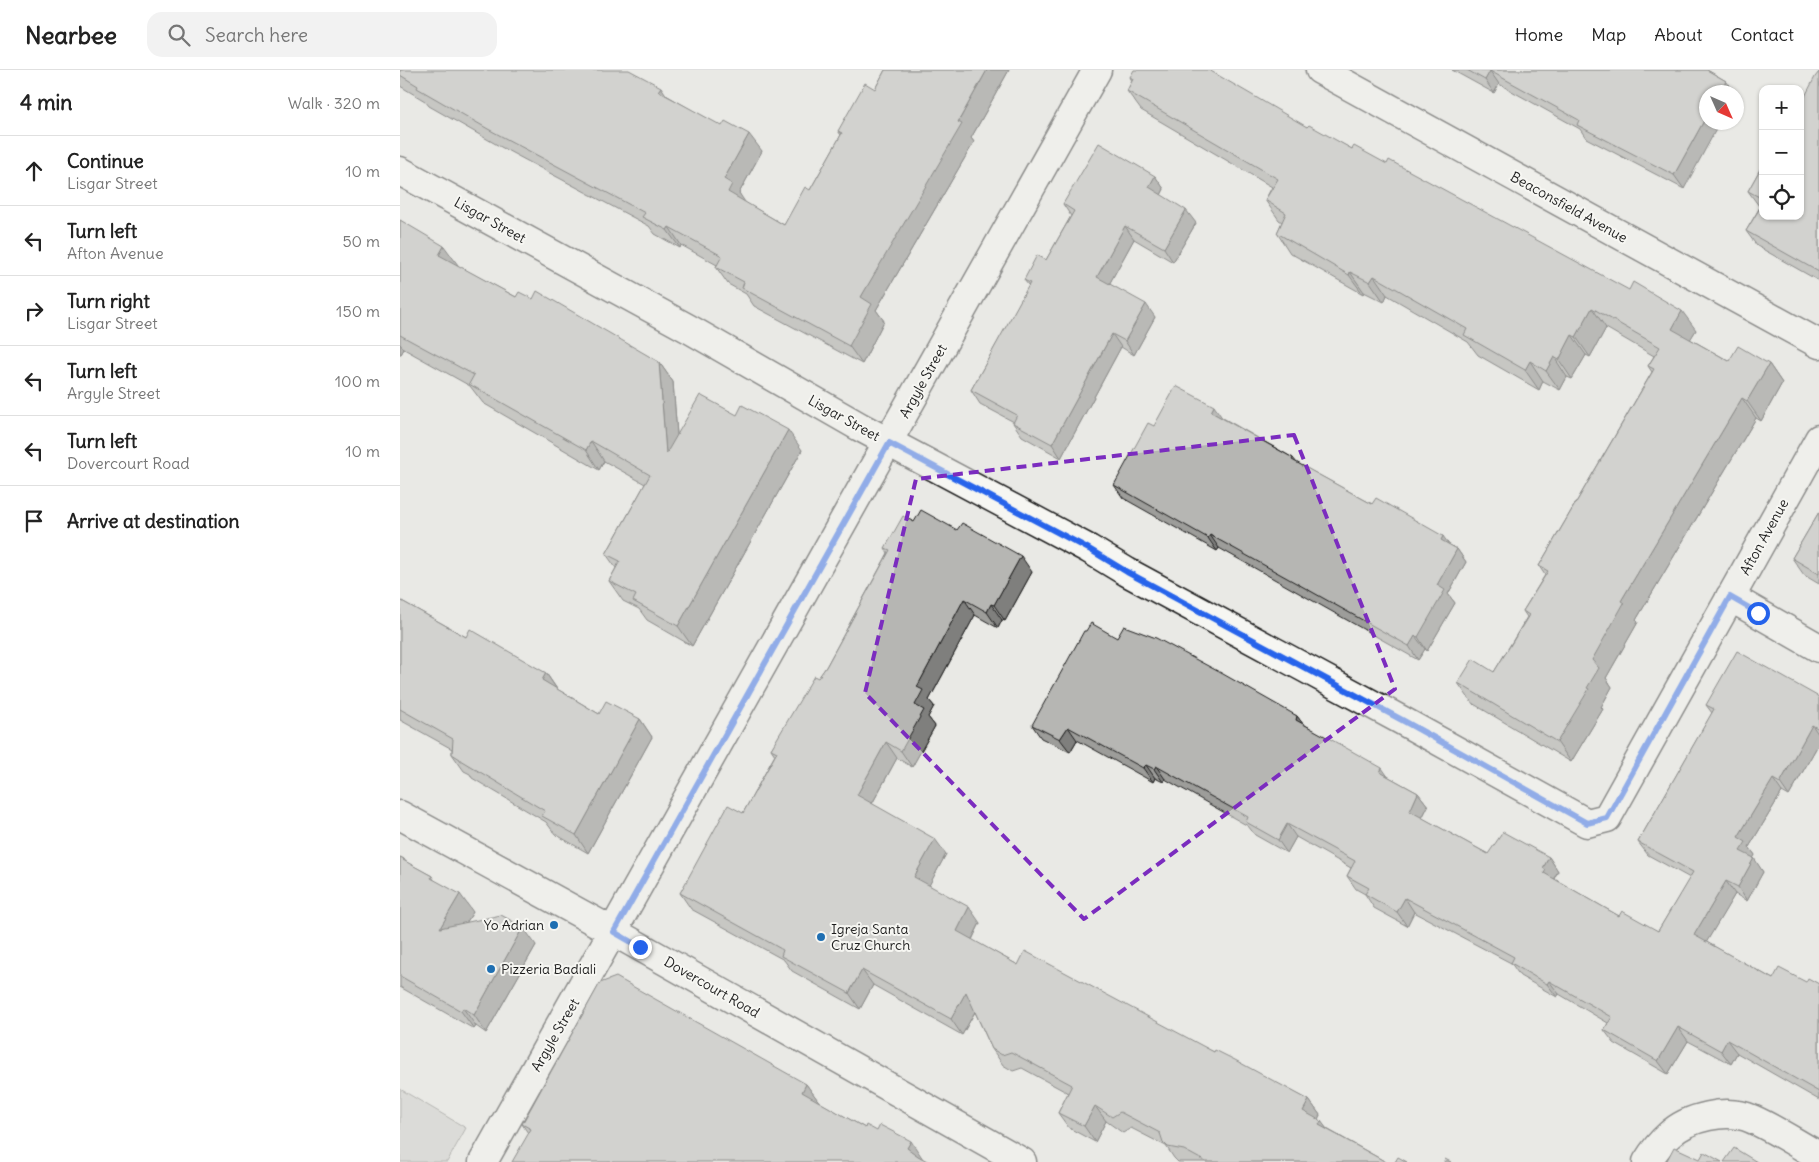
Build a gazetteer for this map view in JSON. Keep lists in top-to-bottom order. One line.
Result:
{"streets":{"street":["Beaconsfield Avenue","Lisgar Street","Argyle Street","Afton Avenue","Dovercourt Road"]},"crossings":[["Lisgar Street","Argyle Street"],["Lisgar Street","Afton Avenue"],["Argyle Street","Dovercourt Road"]],"places":["Yo Adrian","Igreja Santa Cruz Church","Pizzeria Badiali"],"north":"bottom right","page":{"header":"Nearbee","search":"Search here","nav":["Home","Map","About","Contact"],"heading":["4 min","Walk · 320 m"],"map_buttons":["+","−"],"list":[["Continue","Lisgar Street","10 m"],["Turn left","Afton Avenue","50 m"],["Turn right","Lisgar Street","150 m"],["Turn left","Argyle Street","100 m"],["Turn left","Dovercourt Road","10 m"],"Arrive at destination"]}}
